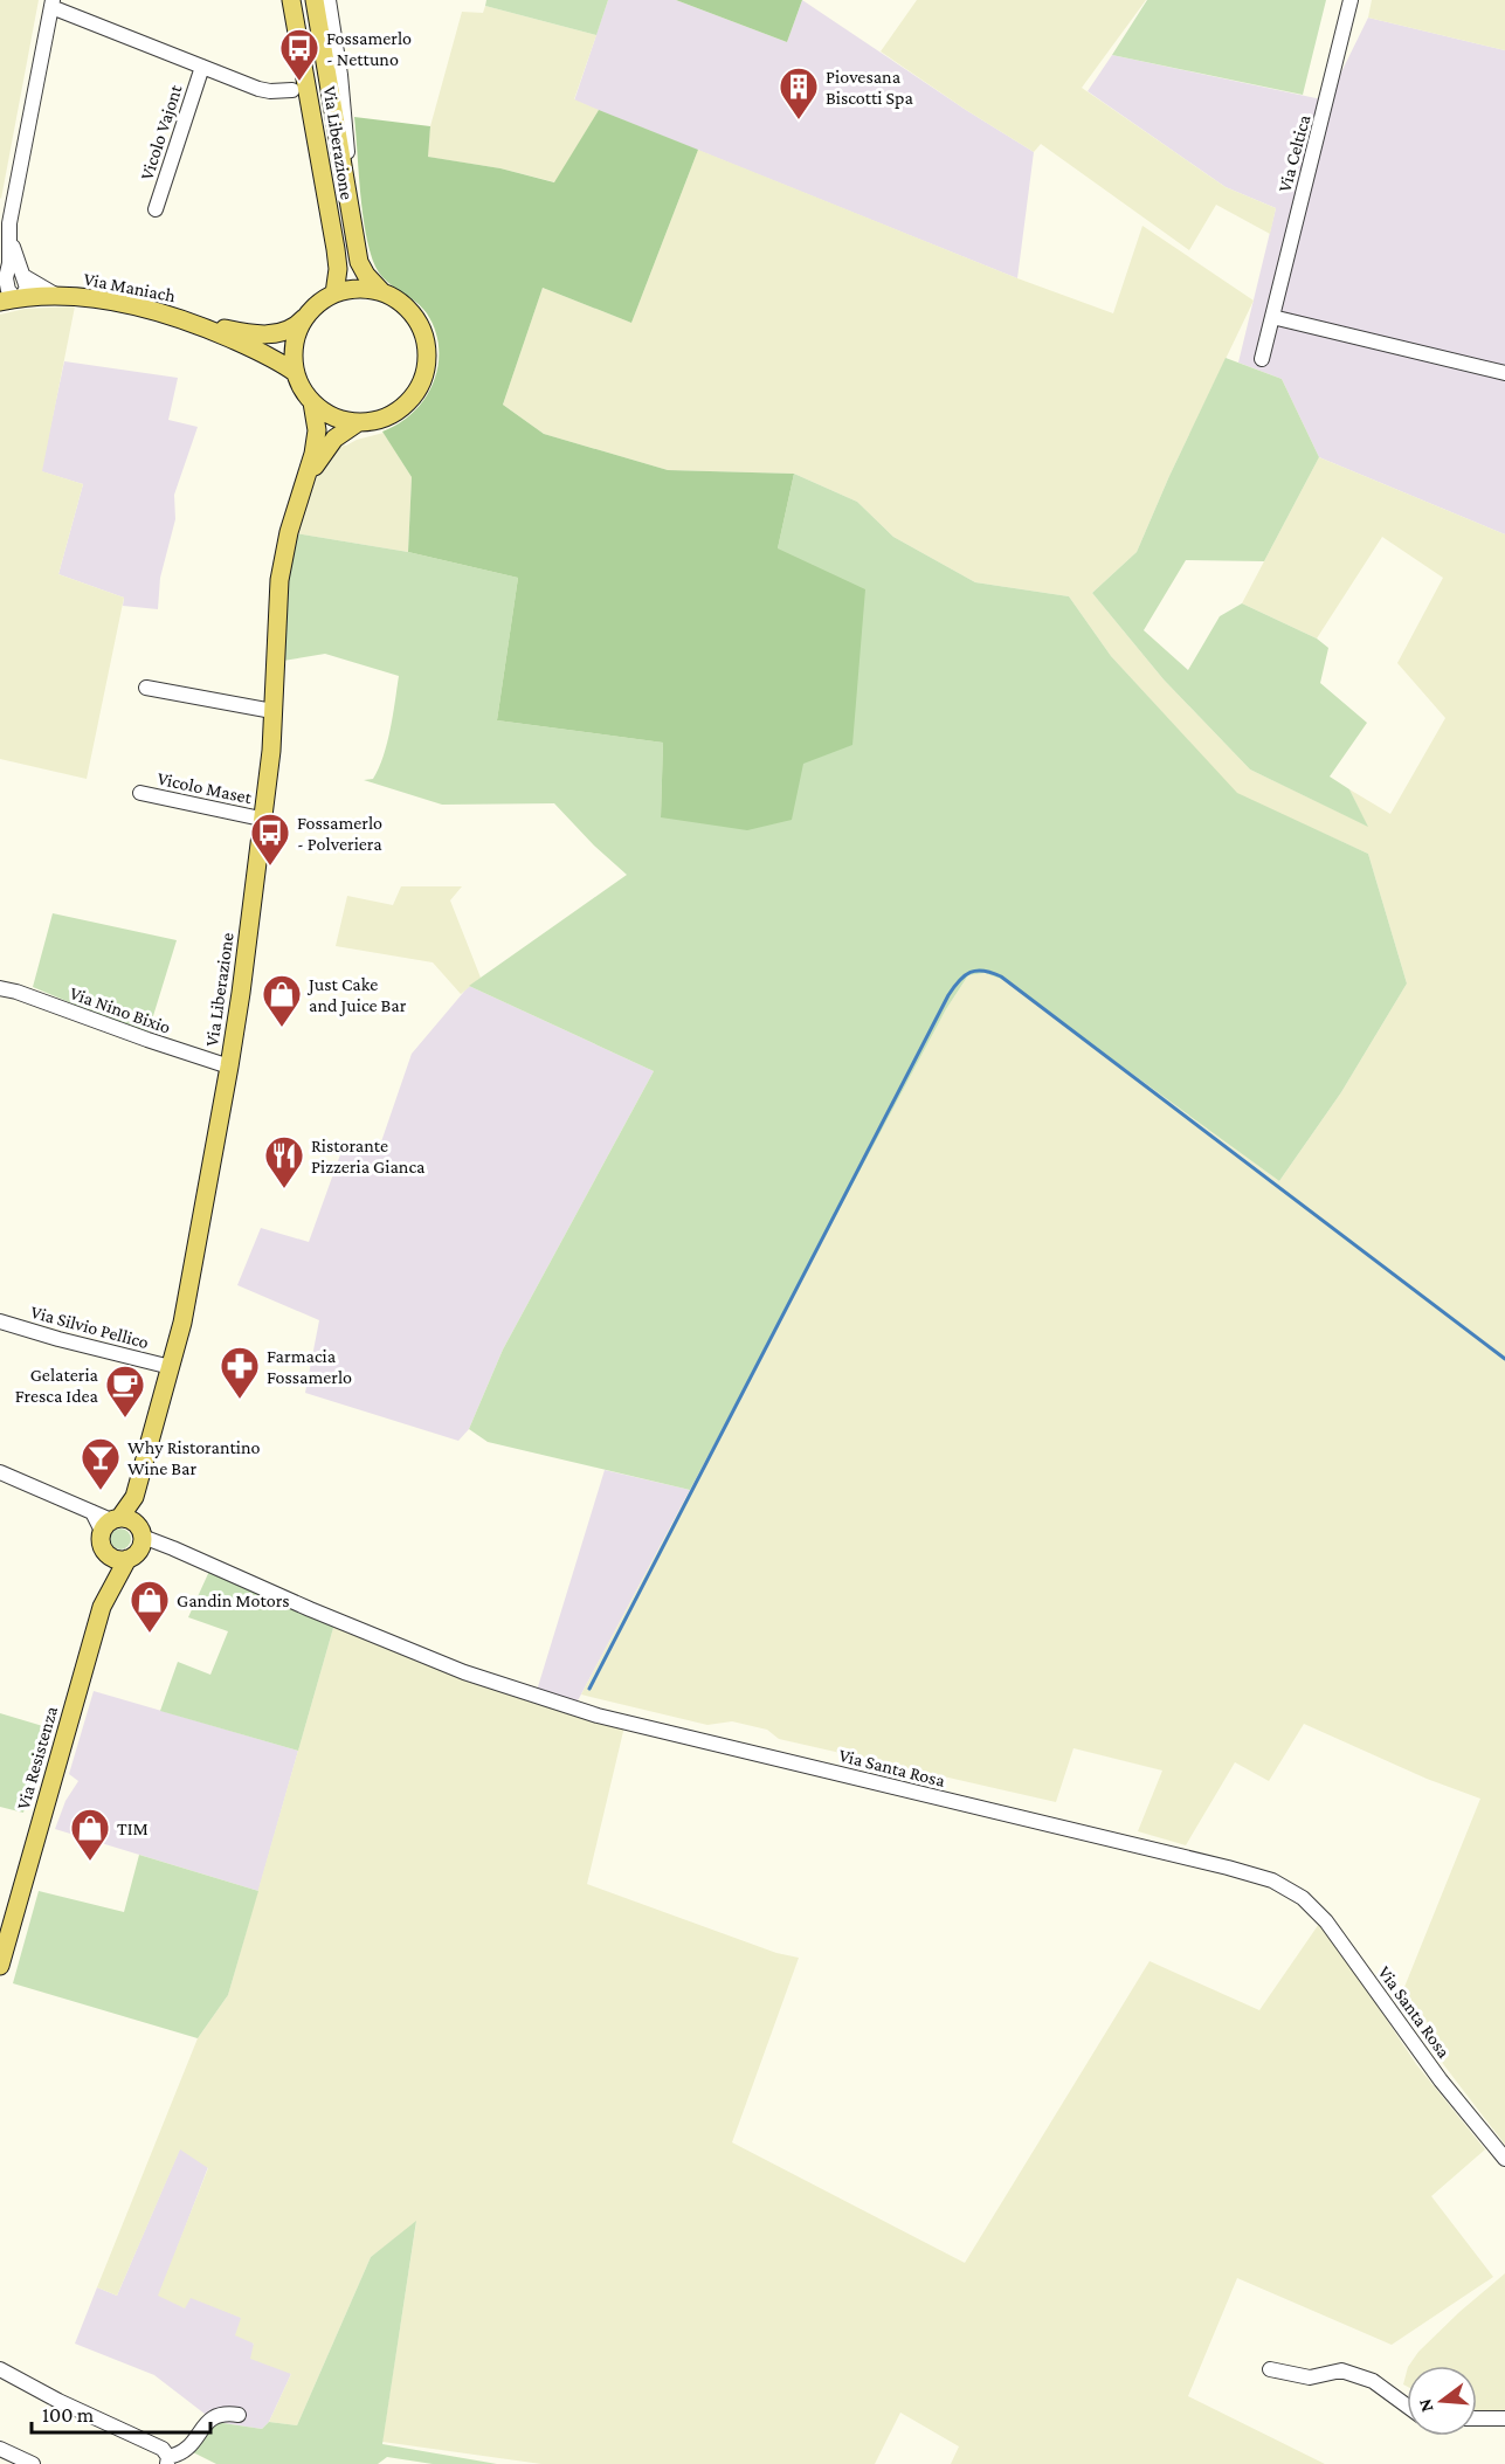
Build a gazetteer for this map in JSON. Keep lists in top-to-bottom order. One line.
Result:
{"streets":{"main road":["Via Liberazione","Via Maniach","Via Resistenza"],"street":["Vicolo Vajont","Via Celtica","Vicolo Maset","Via Nino Bixio","Via Silvio Pellico","Via Santa Rosa"]},"crossings":[["Via Liberazione","Via Maniach"],["Via Liberazione","Vicolo Maset"],["Via Liberazione","Via Nino Bixio"],["Via Liberazione","Via Silvio Pellico"],["Via Liberazione","Via Resistenza"],["Via Resistenza","Via Santa Rosa"]],"places":{"bus stop":["Fossamerlo - Nettuno","Fossamerlo - Polveriera"],"building":["Piovesana Biscotti Spa"],"shop":["Just Cake and Juice Bar","Gandin Motors","TIM"],"restaurant":["Ristorante Pizzeria Gianca"],"pharmacy":["Farmacia Fossamerlo"],"cafe":["Gelateria Fresca Idea"],"bar":["Why Ristorantino Wine Bar"]},"scale_bar":"100 m","north":"left"}
